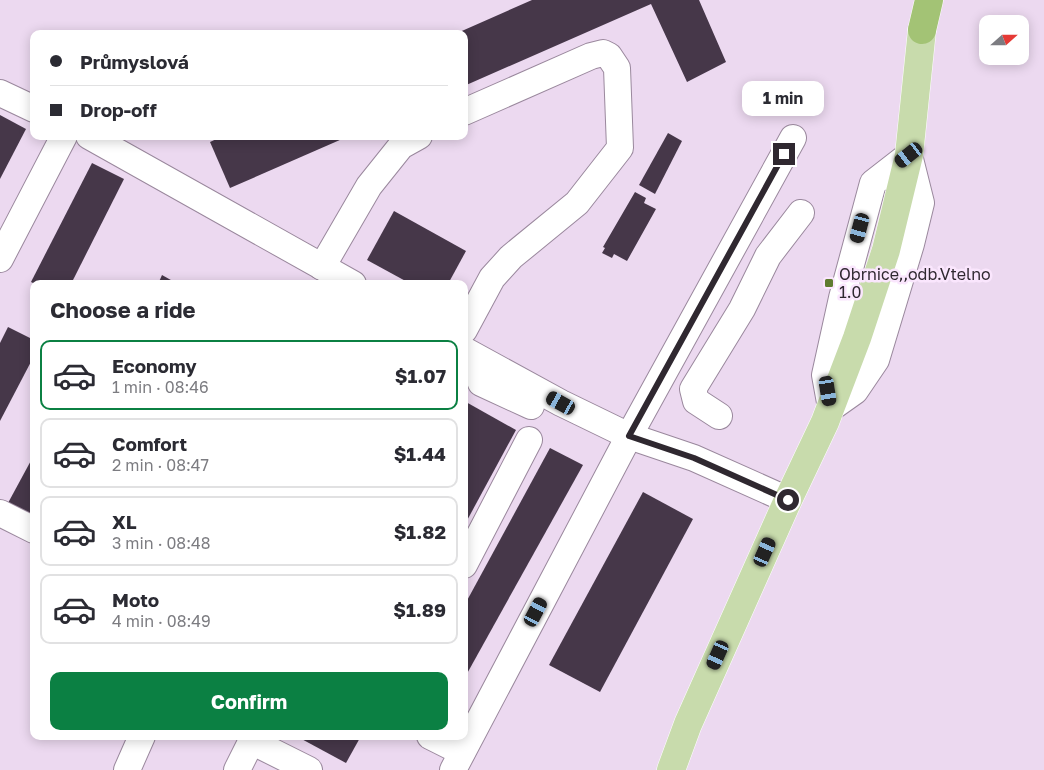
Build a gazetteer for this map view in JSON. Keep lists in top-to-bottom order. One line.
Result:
{"places":{"transit":["Obrnice,,odb.Vtelno 1.0"]},"north":"right","page":{"banner":["Průmyslová","Drop-off"],"bubble":"1 min","heading":"Choose a ride","list":[{"name":"Economy","note":"1 min · 08:46","value":"$1.07"},{"name":"Comfort","note":"2 min · 08:47","value":"$1.44"},{"name":"XL","note":"3 min · 08:48","value":"$1.82"},{"name":"Moto","note":"4 min · 08:49","value":"$1.89"}],"buttons":"Confirm"}}
